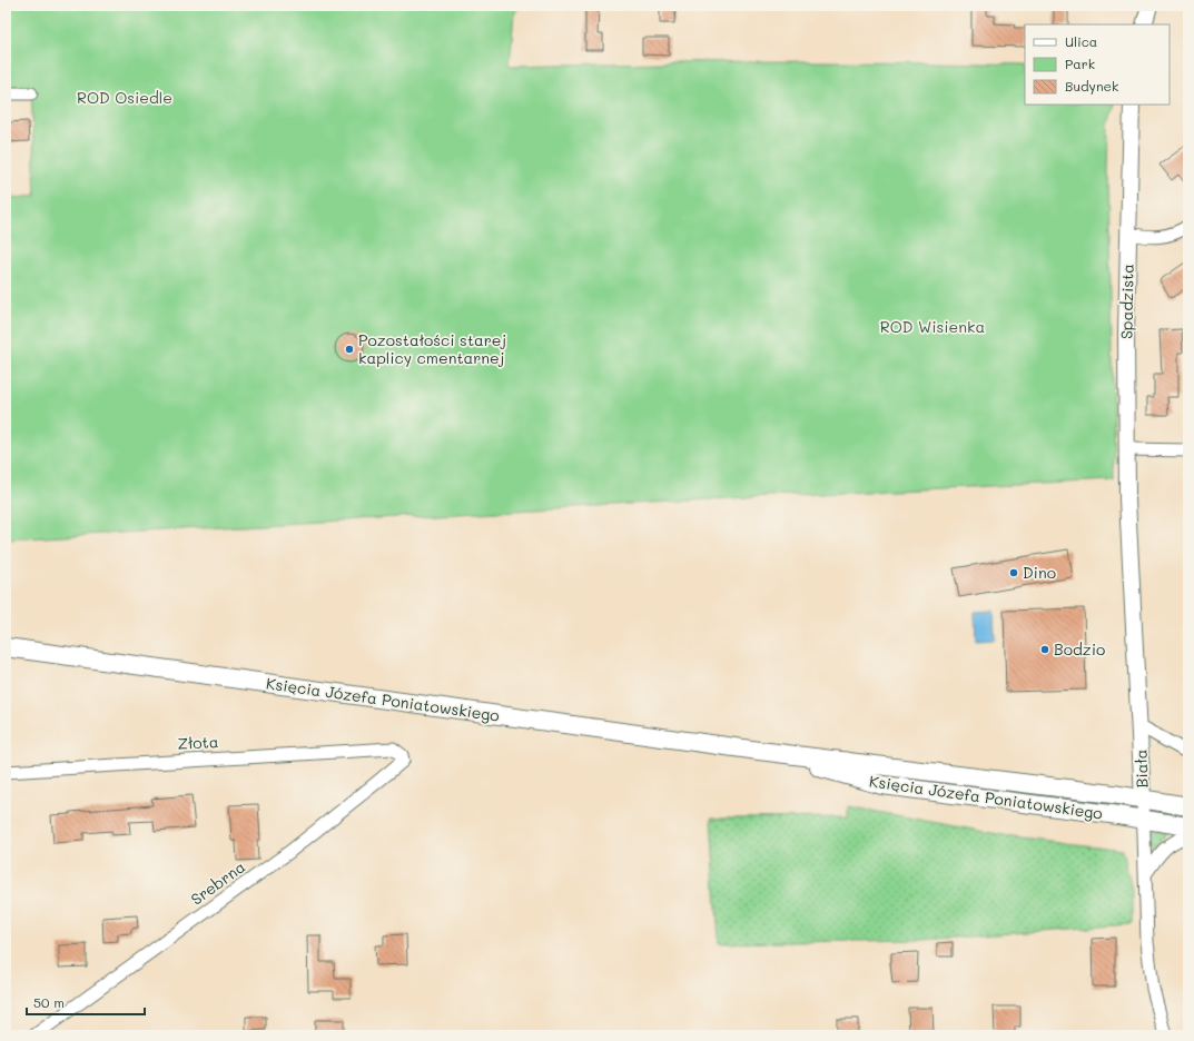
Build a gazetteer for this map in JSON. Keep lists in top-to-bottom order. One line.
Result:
{"streets":{"main road":["Księcia Józefa Poniatowskiego"],"street":["Spadzista","Złota","Biała","Srebrna"]},"crossings":[["Spadzista","Biała"],["Księcia Józefa Poniatowskiego","Biała"],["Złota","Srebrna"]],"parks":["ROD Osiedle","ROD Wisienka"],"places":["Pozostałości starej kaplicy cmentarnej","Dino","Bodzio"],"legend":["Ulica","Park","Budynek"],"scale_bar":"50 m"}
